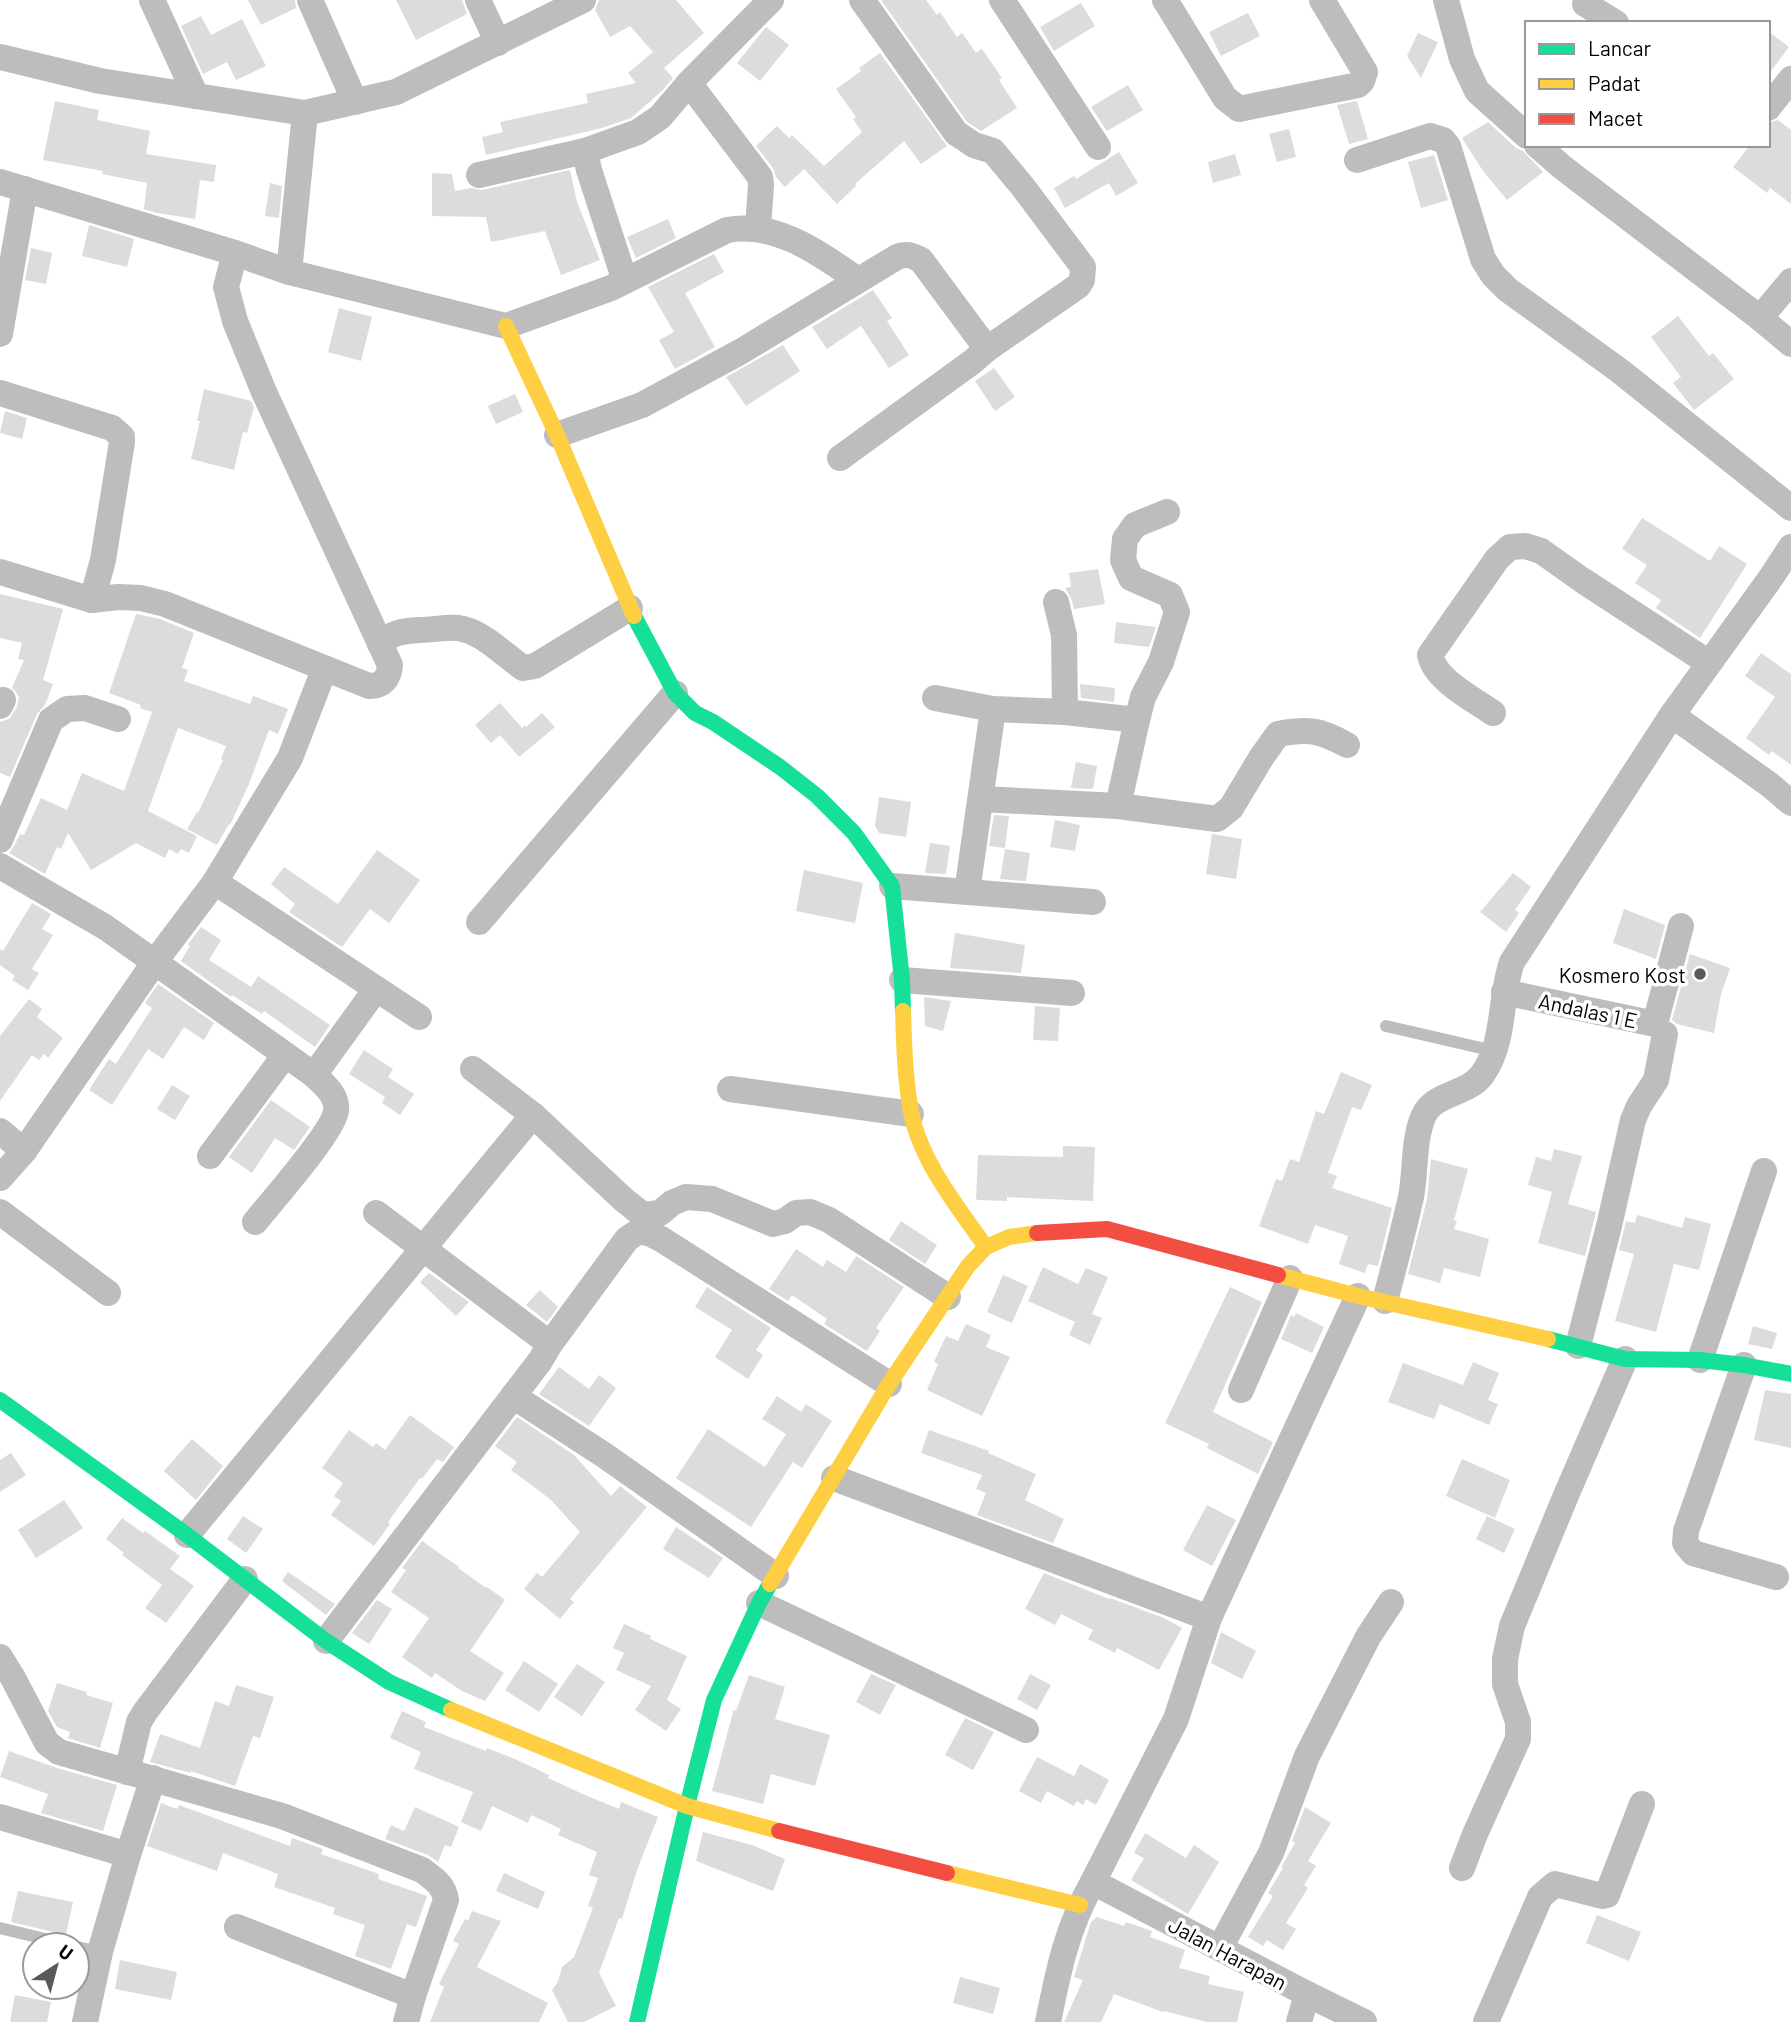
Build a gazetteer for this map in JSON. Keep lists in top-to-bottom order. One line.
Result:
{"streets":{"street":["Andalas 1 E","Jalan Harapan"]},"places":["Kosmero Kost"],"legend":["Lancar","Padat","Macet"],"north":"top right"}
